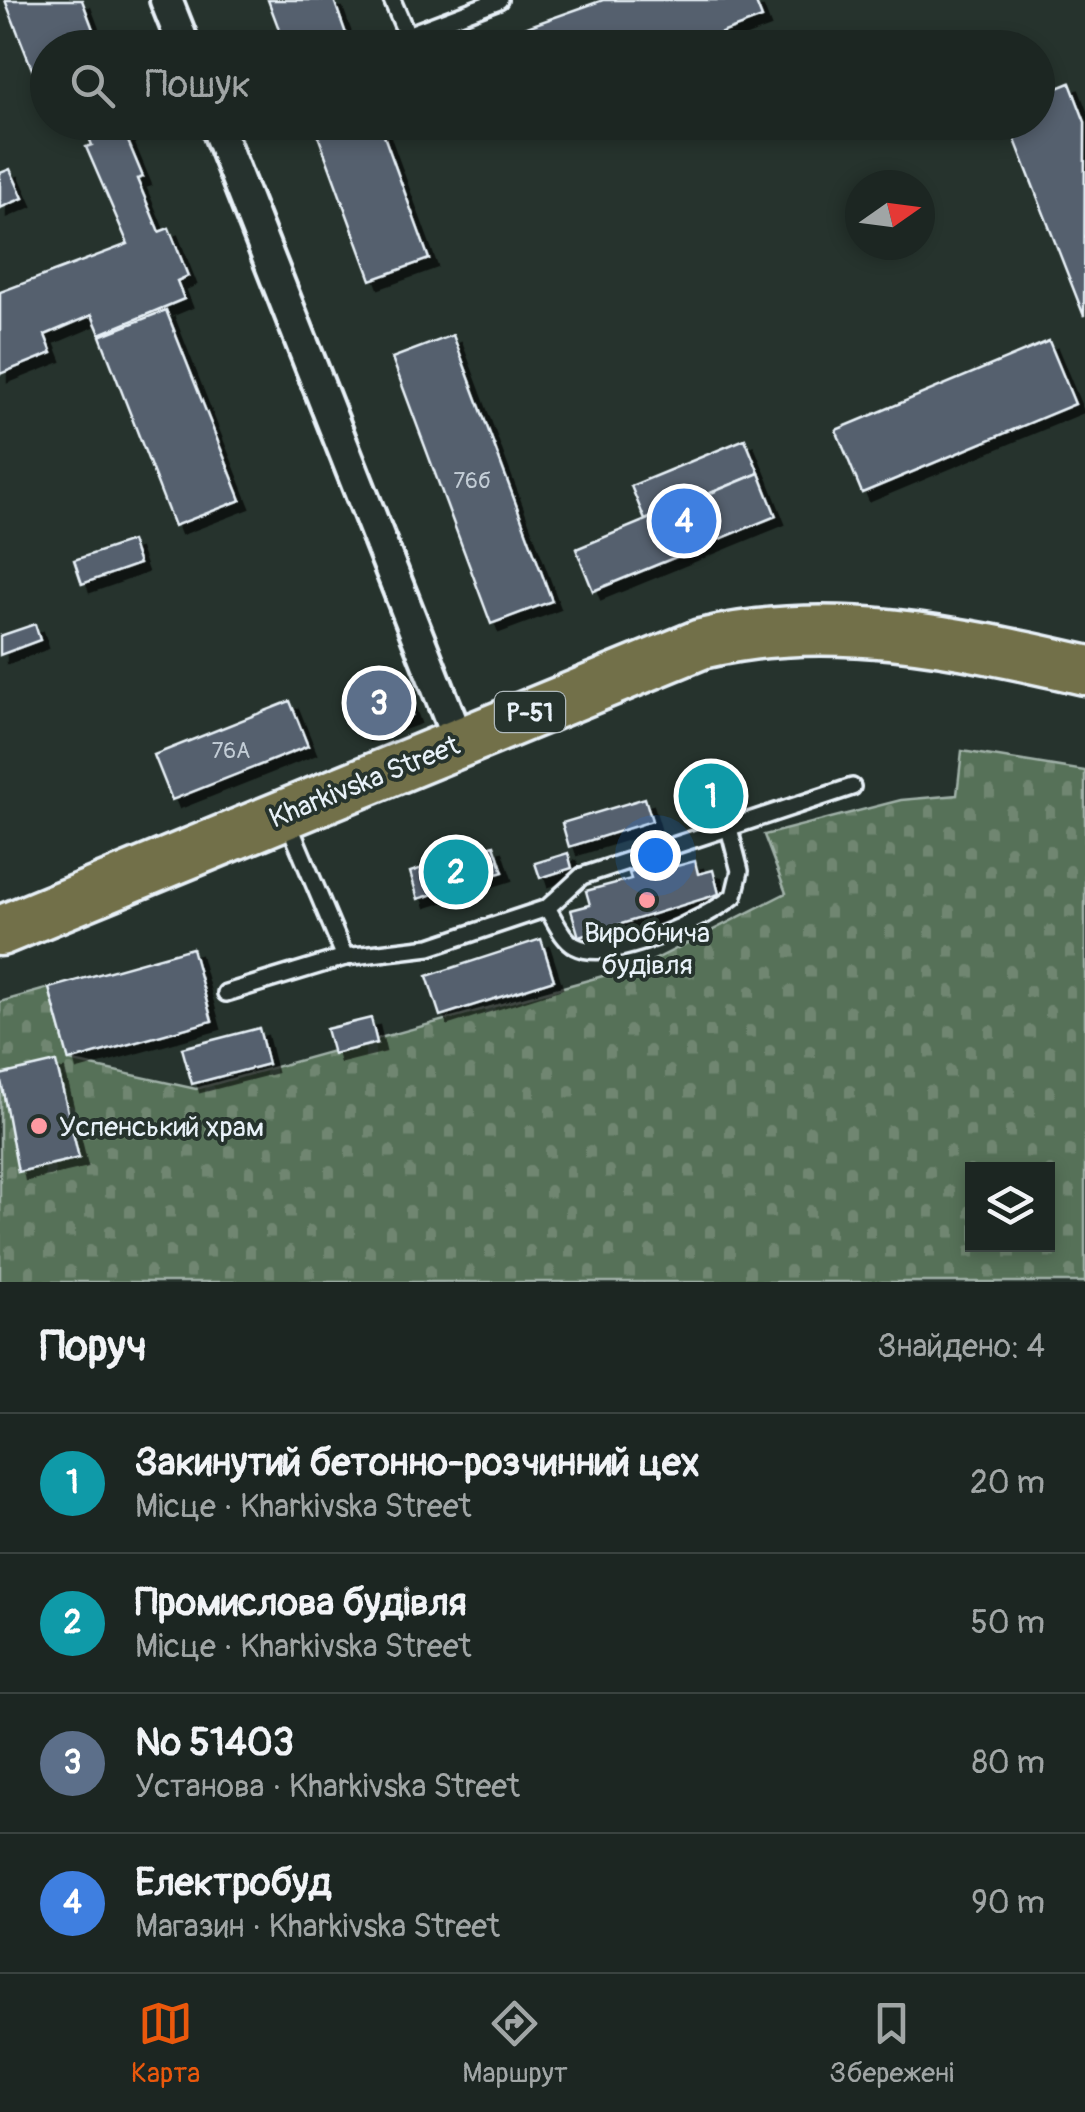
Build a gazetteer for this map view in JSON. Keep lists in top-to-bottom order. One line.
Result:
{"streets":{"main road":["Р-51","Kharkivska Street"]},"places":["Виробнича будівля","Успенський храм"],"house_numbers":["76б","76А"],"north":"right","page":{"search":"Пошук","pins":["4","3","1","2"],"heading":["Поруч","Знайдено: 4"],"list":[{"mark":"1","name":"Закинутий бетонно-розчинний цех","note":"Місце · Kharkivska Street","value":"20 m"},{"mark":"2","name":"Промислова будівля","note":"Місце · Kharkivska Street","value":"50 m"},{"mark":"3","name":"№ 51403","note":"Установа · Kharkivska Street","value":"80 m"},{"mark":"4","name":"Електробуд","note":"Магазин · Kharkivska Street","value":"90 m"}],"nav":["Карта","Маршрут","Збережені"]}}
